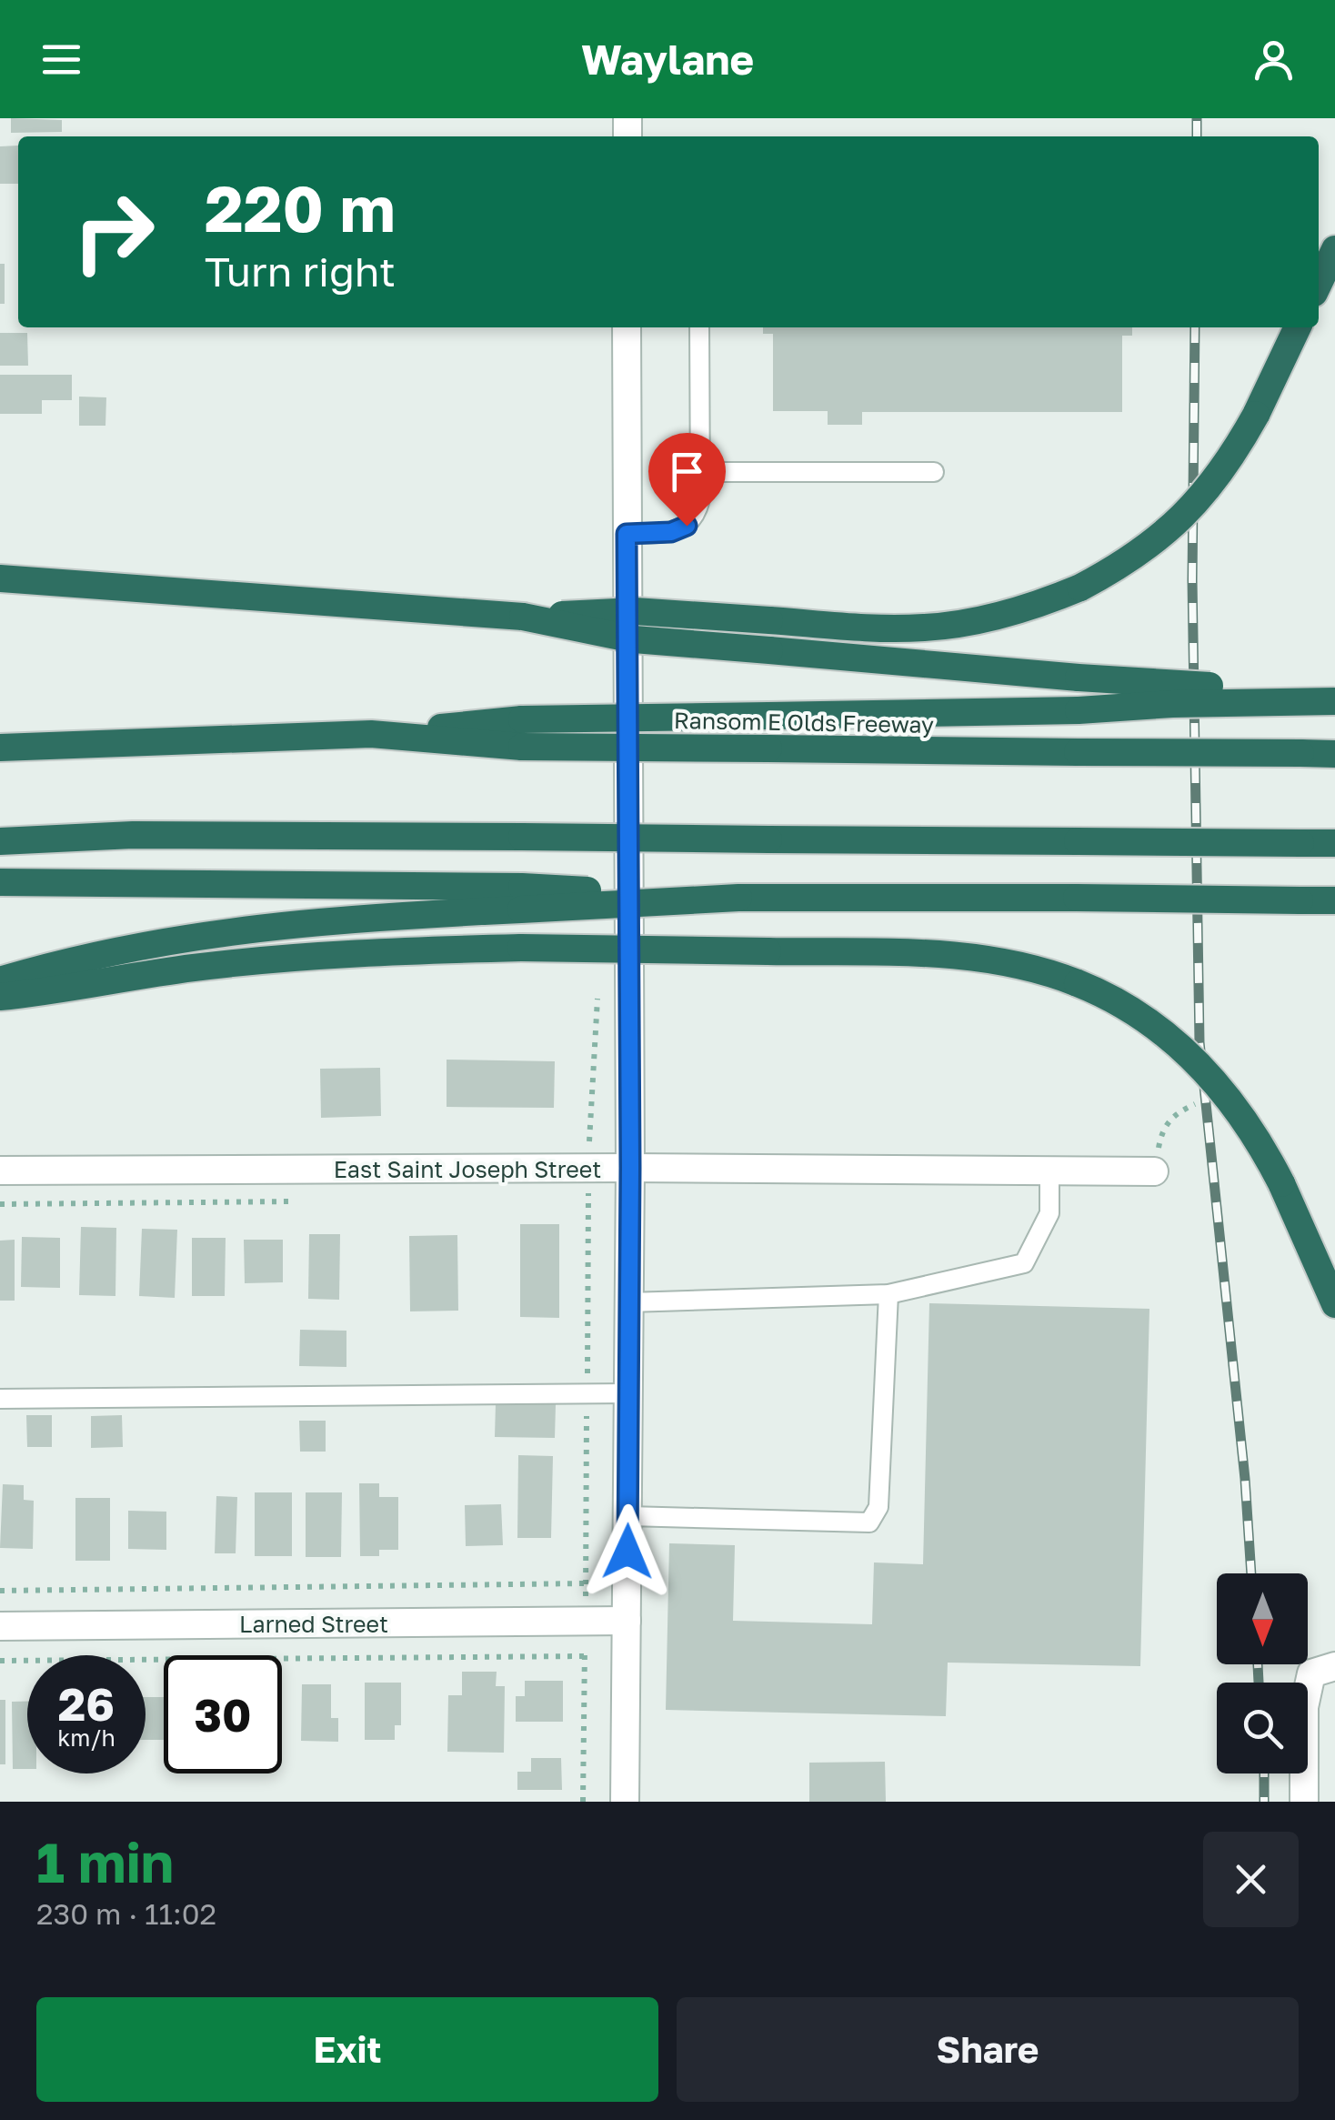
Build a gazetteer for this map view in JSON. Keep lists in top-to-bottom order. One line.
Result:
{"streets":{"highway":["Ransom E Olds Freeway"],"street":["East Saint Joseph Street","Larned Street"]},"north":"bottom","page":{"header":"Waylane","turn":["220 m","Turn right"],"speed":"26 km/h","limit":"30","heading":["1 min","230 m · 11:02"],"buttons":["Exit","Share"]}}
